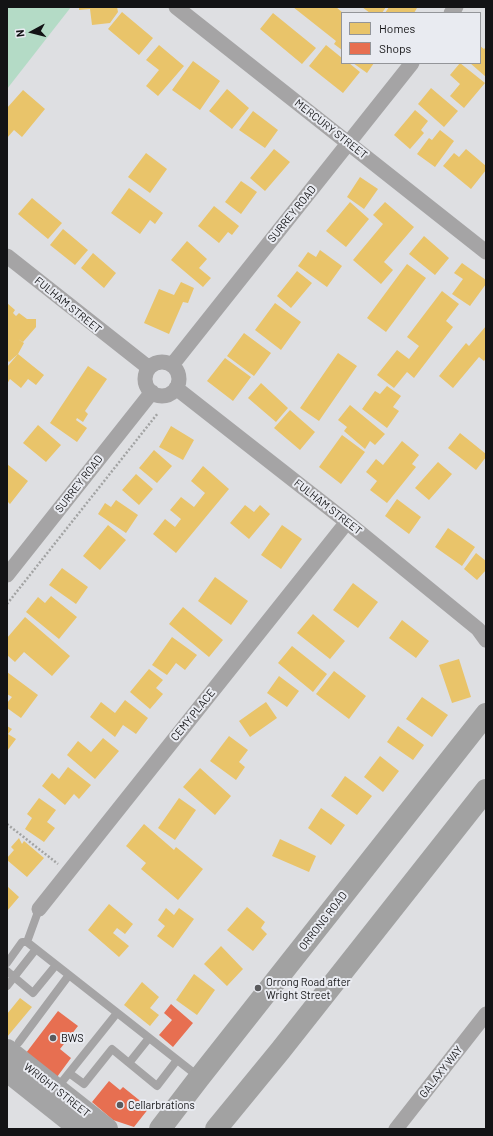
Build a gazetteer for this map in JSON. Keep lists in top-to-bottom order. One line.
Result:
{"streets":{"highway":["ORRONG ROAD"],"street":["MERCURY STREET","SURREY ROAD","FULHAM STREET","CEMY PLACE","GALAXY WAY","WRIGHT STREET"]},"crossings":[["MERCURY STREET","SURREY ROAD"],["SURREY ROAD","FULHAM STREET"],["FULHAM STREET","CEMY PLACE"]],"places":["Orrong Road after Wright Street","BWS","Cellarbrations"],"legend":["Homes","Shops"],"north":"left"}
